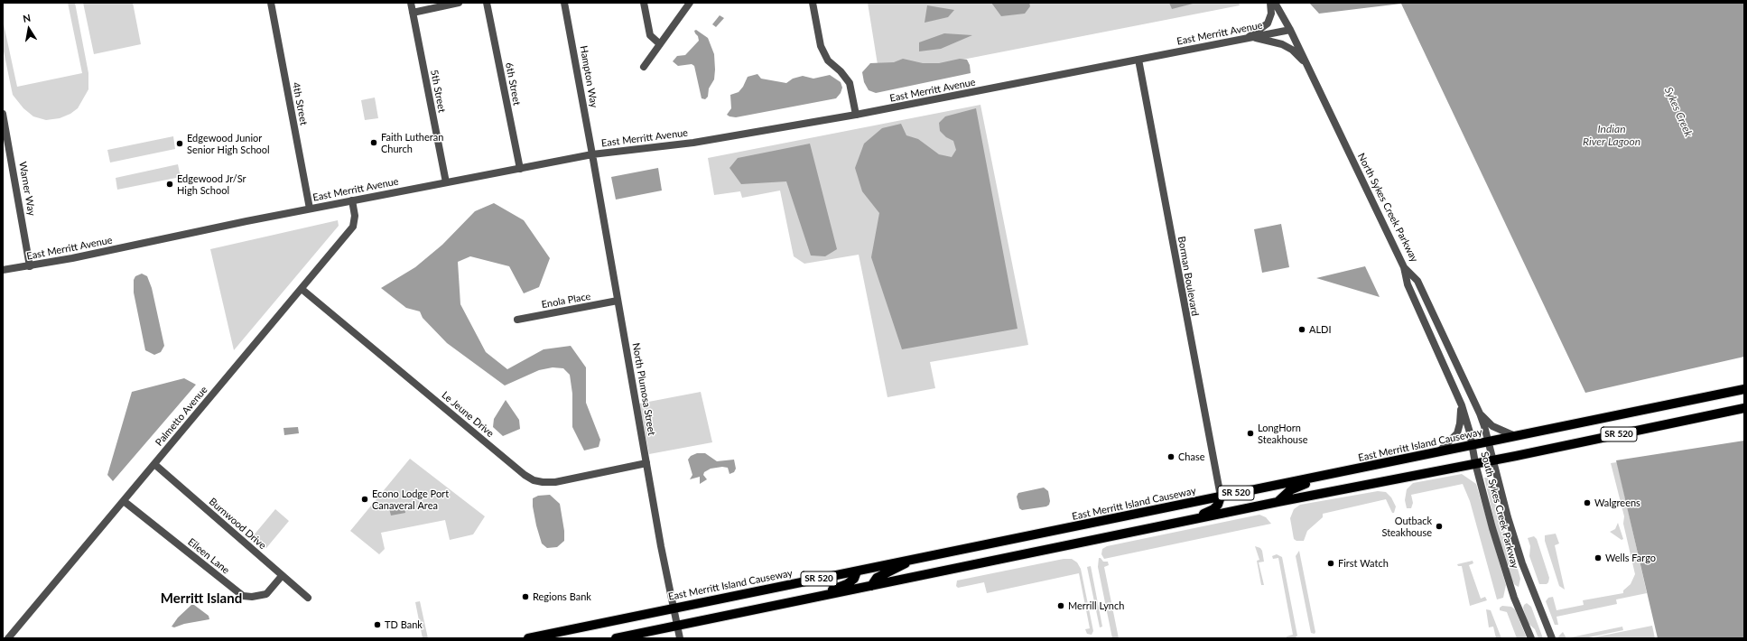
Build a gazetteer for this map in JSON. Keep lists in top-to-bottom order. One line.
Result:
{"streets":{"main road":["SR 520","East Merritt Island Causeway"],"street":["East Merritt Avenue","Hampton Way","6th Street","5th Street","4th Street","Warner Way","North Sykes Creek Parkway","Borman Boulevard","Enola Place","North Plumosa Street","Le Jeune Drive","Palmetto Avenue","South Sykes Creek Parkway","Burnwood Drive","Eileen Lane"]},"crossings":[["East Merritt Avenue","Hampton Way"],["East Merritt Avenue","6th Street"],["East Merritt Avenue","5th Street"],["East Merritt Avenue","4th Street"],["East Merritt Avenue","Warner Way"],["East Merritt Avenue","North Sykes Creek Parkway"],["East Merritt Avenue","Borman Boulevard"],["East Merritt Avenue","North Plumosa Street"],["East Merritt Avenue","Palmetto Avenue"],["Hampton Way","North Plumosa Street"],["North Sykes Creek Parkway","East Merritt Island Causeway"],["North Sykes Creek Parkway","South Sykes Creek Parkway"],["Borman Boulevard","East Merritt Island Causeway"],["Enola Place","North Plumosa Street"],["North Plumosa Street","Le Jeune Drive"],["North Plumosa Street","SR 520"],["North Plumosa Street","East Merritt Island Causeway"],["Le Jeune Drive","Palmetto Avenue"],["Palmetto Avenue","Burnwood Drive"],["Palmetto Avenue","Eileen Lane"],["SR 520","South Sykes Creek Parkway"],["East Merritt Island Causeway","South Sykes Creek Parkway"],["Burnwood Drive","Eileen Lane"]],"districts":["Merritt Island"],"water":["Sykes Creek","Indian River Lagoon"],"places":["Faith Lutheran Church","Edgewood Junior Senior High School","Edgewood Jr/Sr High School","ALDI","LongHorn Steakhouse","Chase","Econo Lodge Port Canaveral Area","Walgreens","Outback Steakhouse","Wells Fargo","First Watch","Regions Bank","Merrill Lynch","TD Bank"],"north":"top"}
